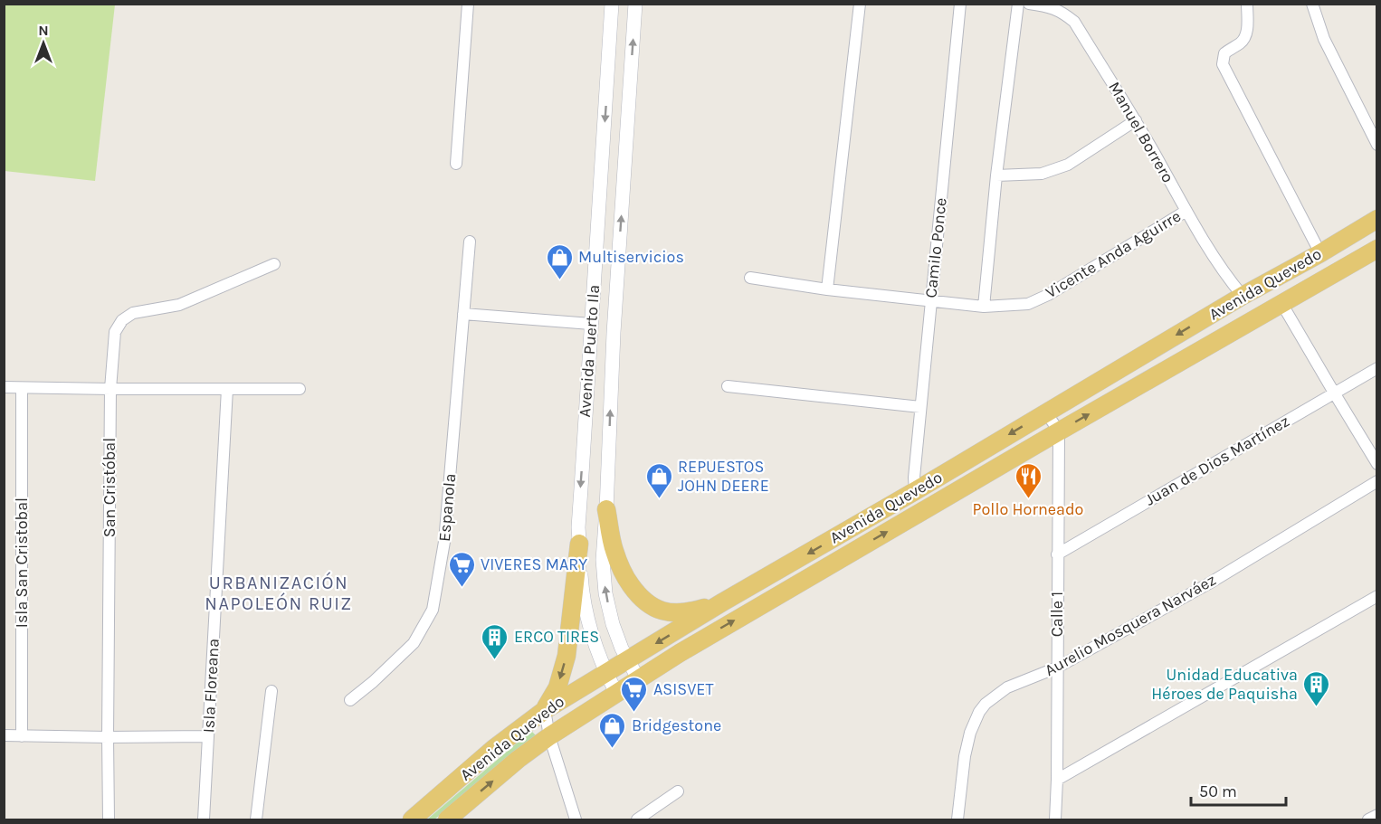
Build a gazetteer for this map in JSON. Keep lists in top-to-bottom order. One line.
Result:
{"streets":{"main road":["Avenida Quevedo"],"street":["Manuel Borrero","Camilo Ponce","Vicente Anda Aguirre","Avenida Puerto Ila","Juan de Dios Martínez","San Cristóbal","Espanola","Isla San Cristobal","Calle 1","Aurelio Mosquera Narváez","Isla Floreana"]},"crossings":[["Manuel Borrero","Vicente Anda Aguirre"],["Manuel Borrero","Avenida Quevedo"],["Camilo Ponce","Vicente Anda Aguirre"],["Camilo Ponce","Avenida Quevedo"],["Avenida Quevedo","Avenida Puerto Ila"],["Avenida Quevedo","Calle 1"],["Juan de Dios Martínez","Calle 1"],["Calle 1","Aurelio Mosquera Narváez"]],"districts":["URBANIZACIÓN NAPOLEÓN RUIZ"],"places":{"shop":["Multiservicios","REPUESTOS JOHN DEERE","Bridgestone"],"restaurant":["Pollo Horneado"],"supermarket":["VIVERES MARY","ASISVET"],"building":["ERCO TIRES","Unidad Educativa Héroes de Paquisha"]},"scale_bar":"50 m","north":"top"}
